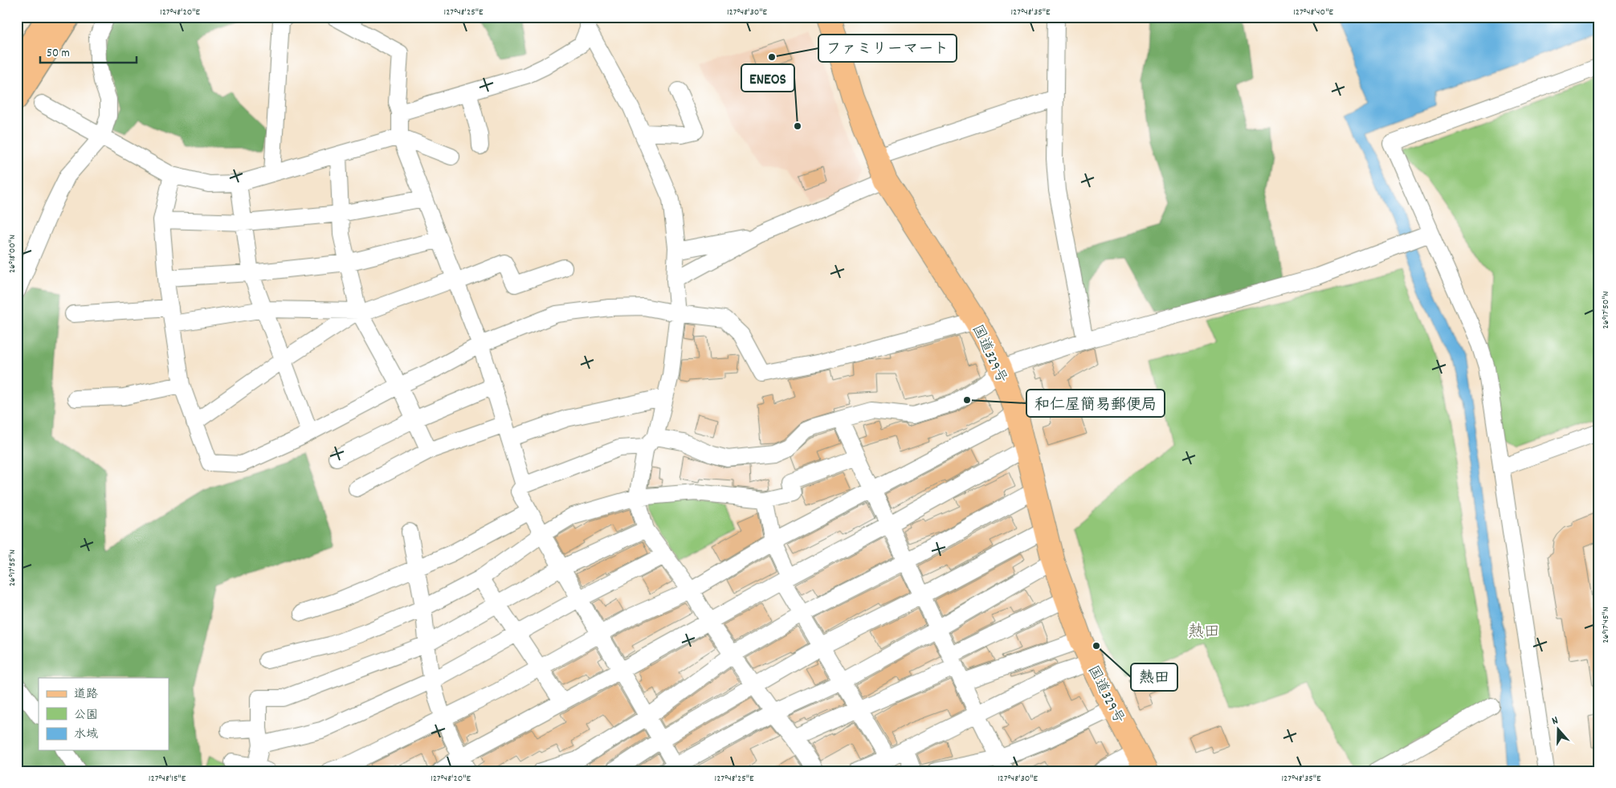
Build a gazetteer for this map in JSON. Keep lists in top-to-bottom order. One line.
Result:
{"streets":{"highway":["国道329号"]},"districts":["熱田"],"places":["ファミリーマート","ENEOS","和仁屋簡易郵便局","熱田"],"legend":["道路","公園","水域"],"scale_bar":"50 m","north":"top","coordinates":["127°48'20\"E","127°48'25\"E","127°48'30\"E","127°48'35\"E","127°48'40\"E","26°18'00\"N","26°17'50\"N","26°17'55\"N","26°17'45\"N","127°48'15\"E"]}
